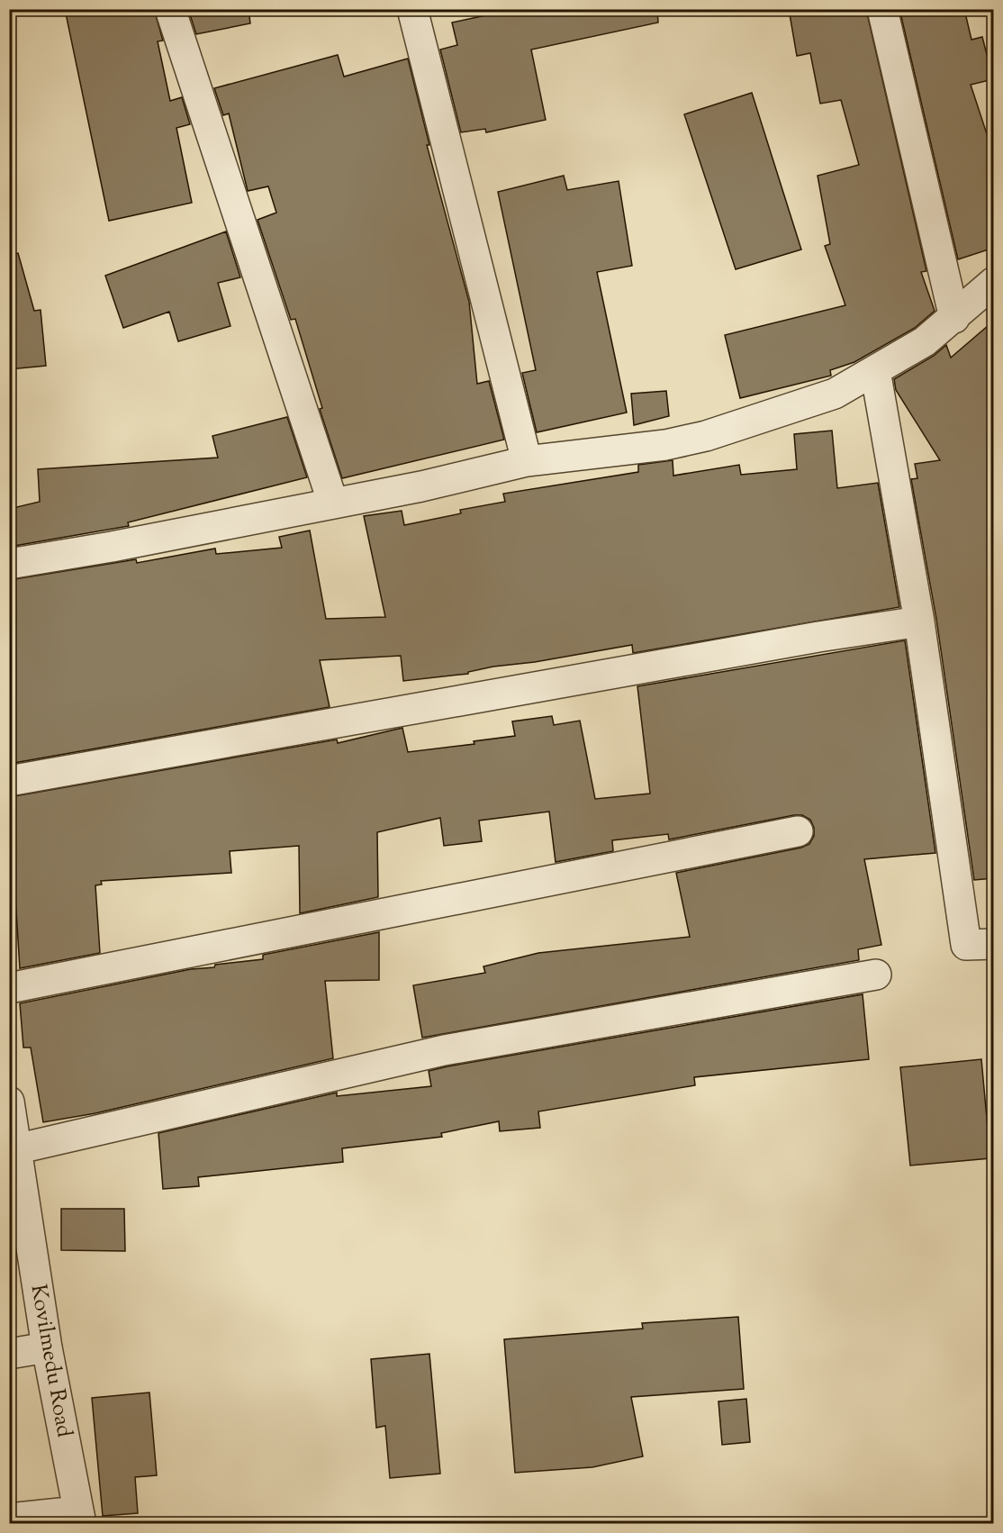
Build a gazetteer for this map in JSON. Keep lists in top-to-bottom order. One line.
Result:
{"streets":{"street":["Kovilmedu Road"]}}
